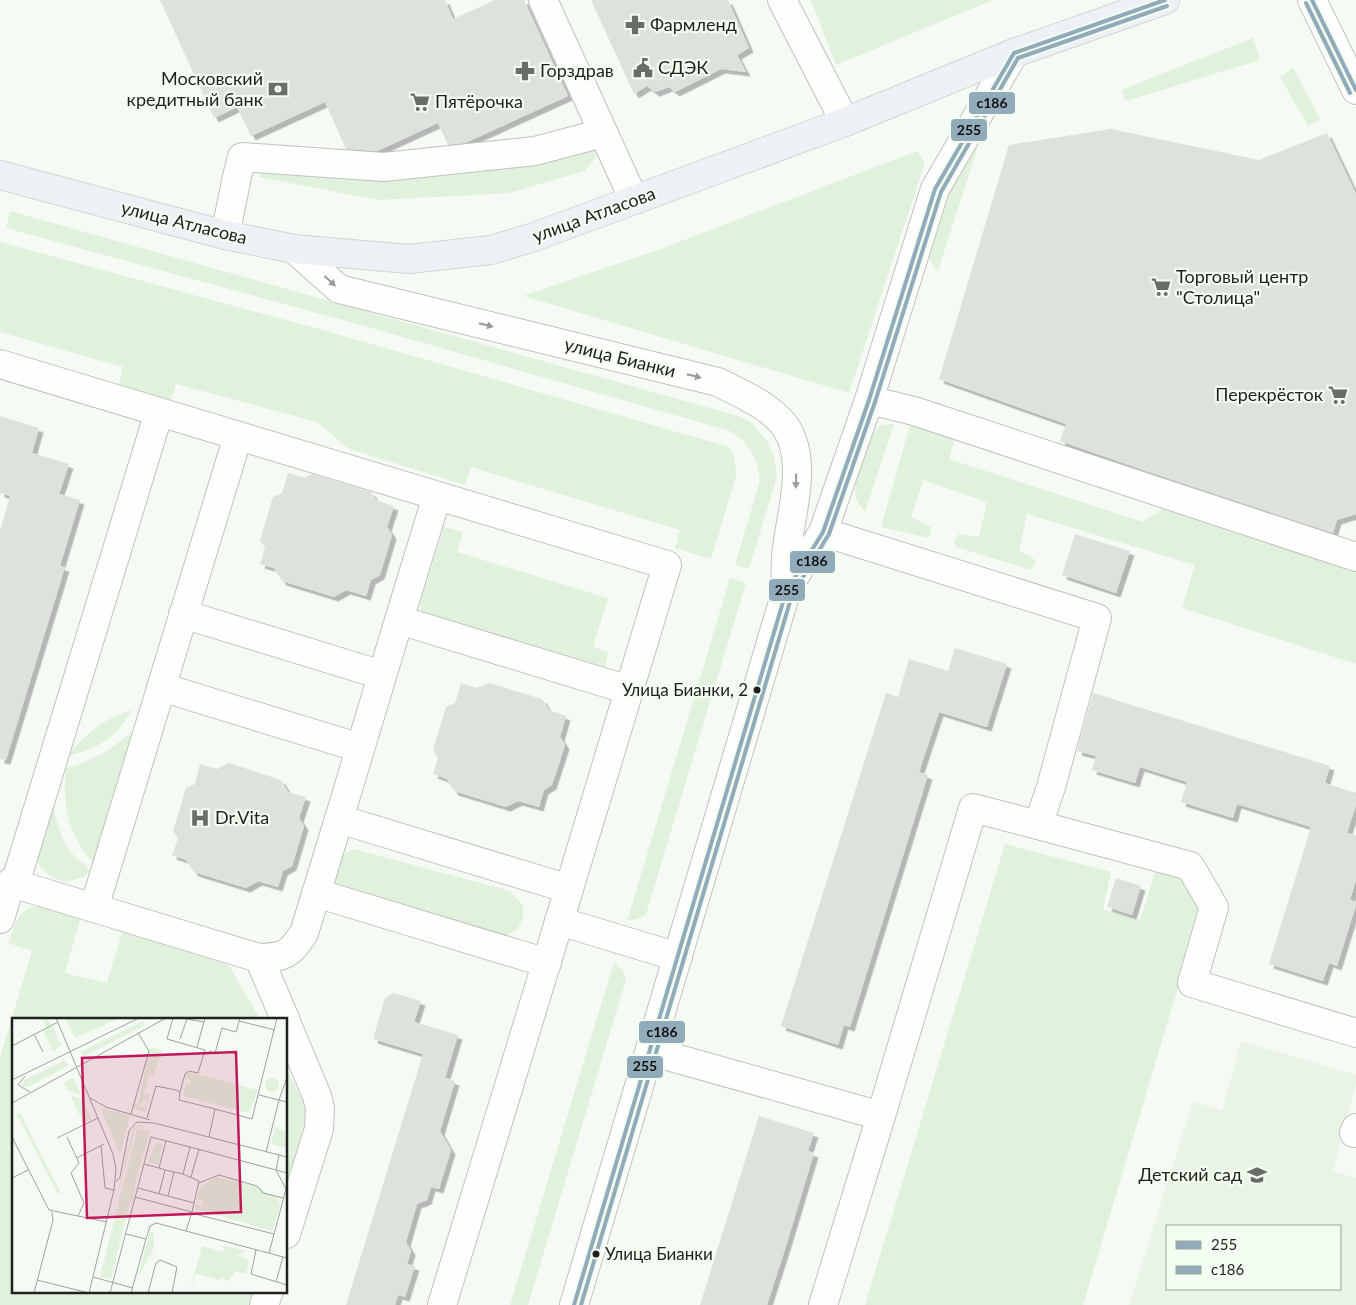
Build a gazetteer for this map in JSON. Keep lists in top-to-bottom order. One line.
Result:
{"streets":{"main road":["улица Атласова"],"street":["улица Бианки"]},"crossings":[["улица Атласова","улица Бианки"]],"places":{"pharmacy":["Фармленд","Горздрав"],"public building":["СДЭК"],"bank":["Московский кредитный банк"],"supermarket":["Пятёрочка","Торговый центр \"Столица\"","Перекрёсток"],"other":["Улица Бианки, 2","Улица Бианки"],"hospital":["Dr.Vita"],"school or university":["Детский сад"]},"lines":["transit line 255","transit line с186"],"legend":["255","с186"]}
